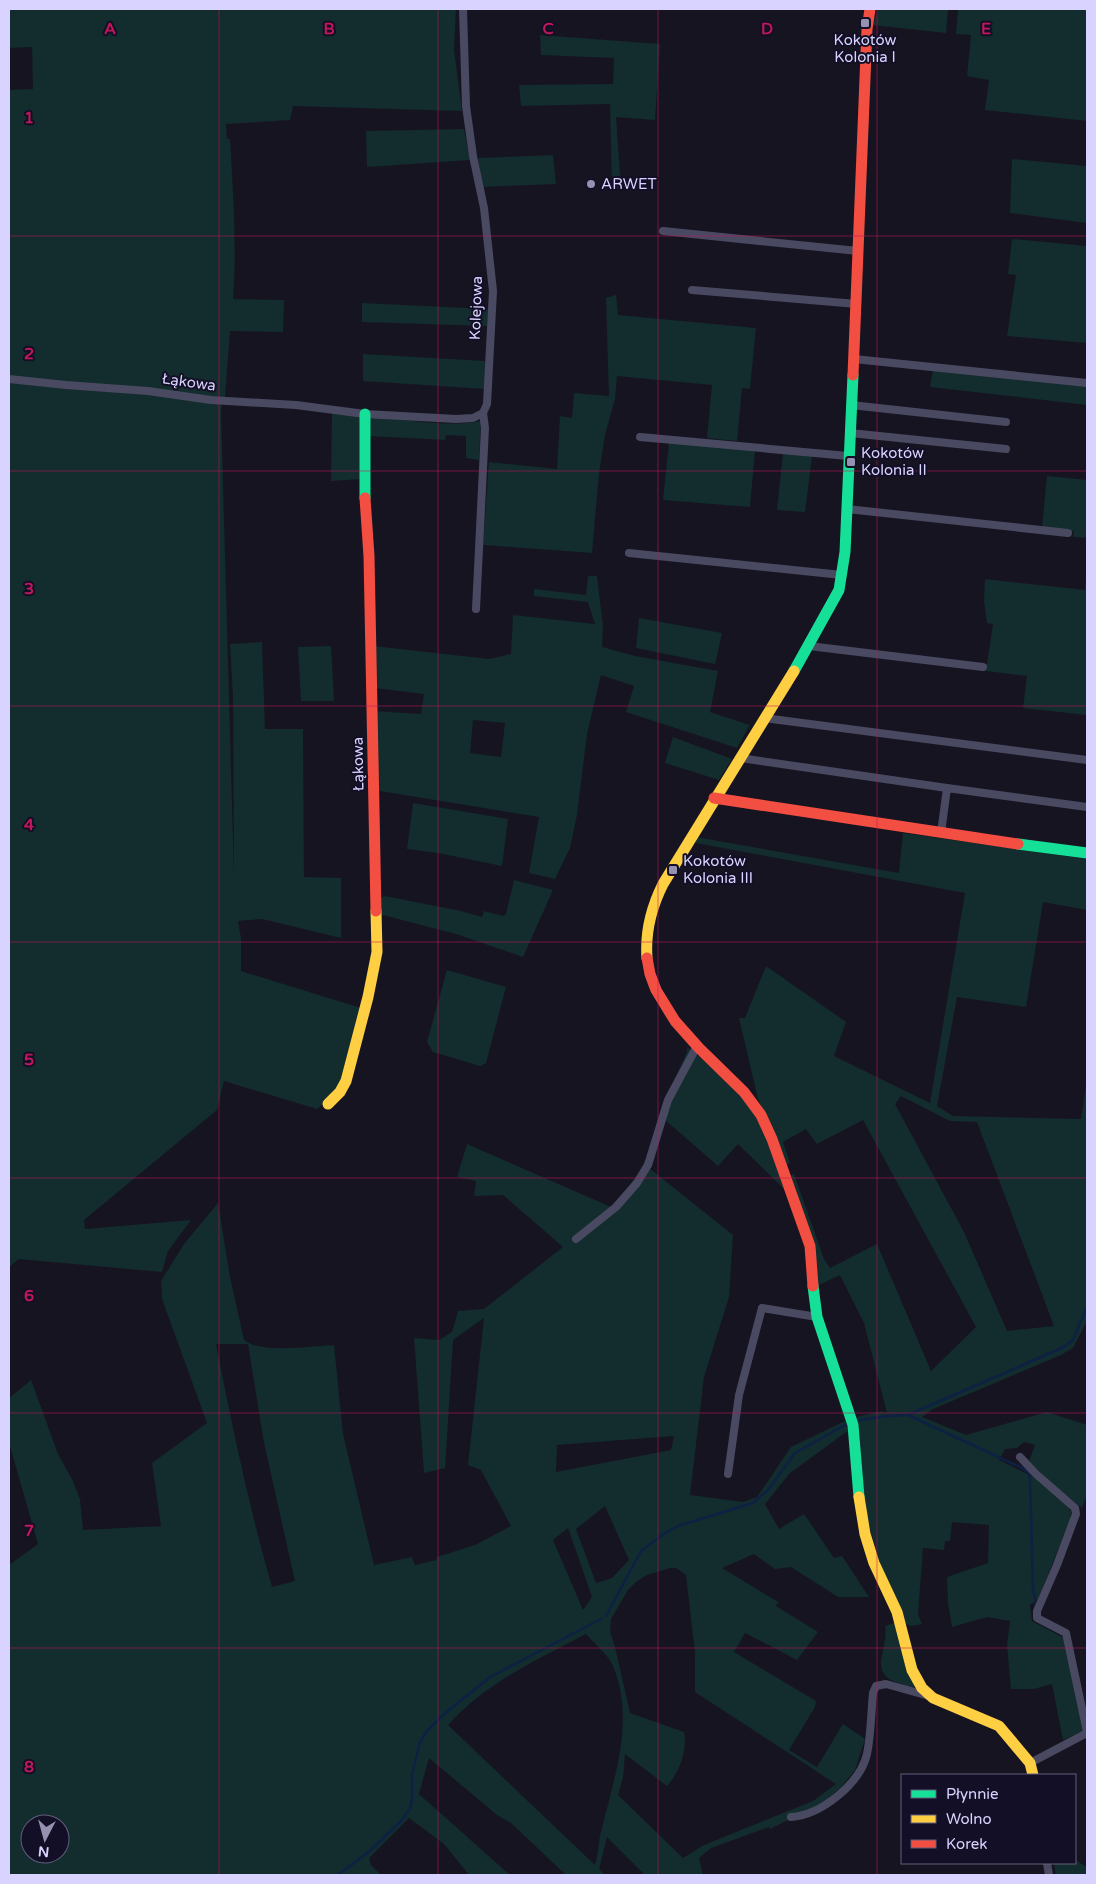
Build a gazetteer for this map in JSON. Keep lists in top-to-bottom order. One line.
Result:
{"streets":{"street":["Kolejowa","Łąkowa"]},"crossings":[["Kolejowa","Łąkowa"]],"places":{"transit":["Kokotów Kolonia I","Kokotów Kolonia II","Kokotów Kolonia III"],"other":["ARWET"]},"legend":["Płynnie","Wolno","Korek"],"north":"bottom","grid":{"columns":["A","B","C","D","E"],"rows":["1","2","3","4","5","6","7","8"]}}
